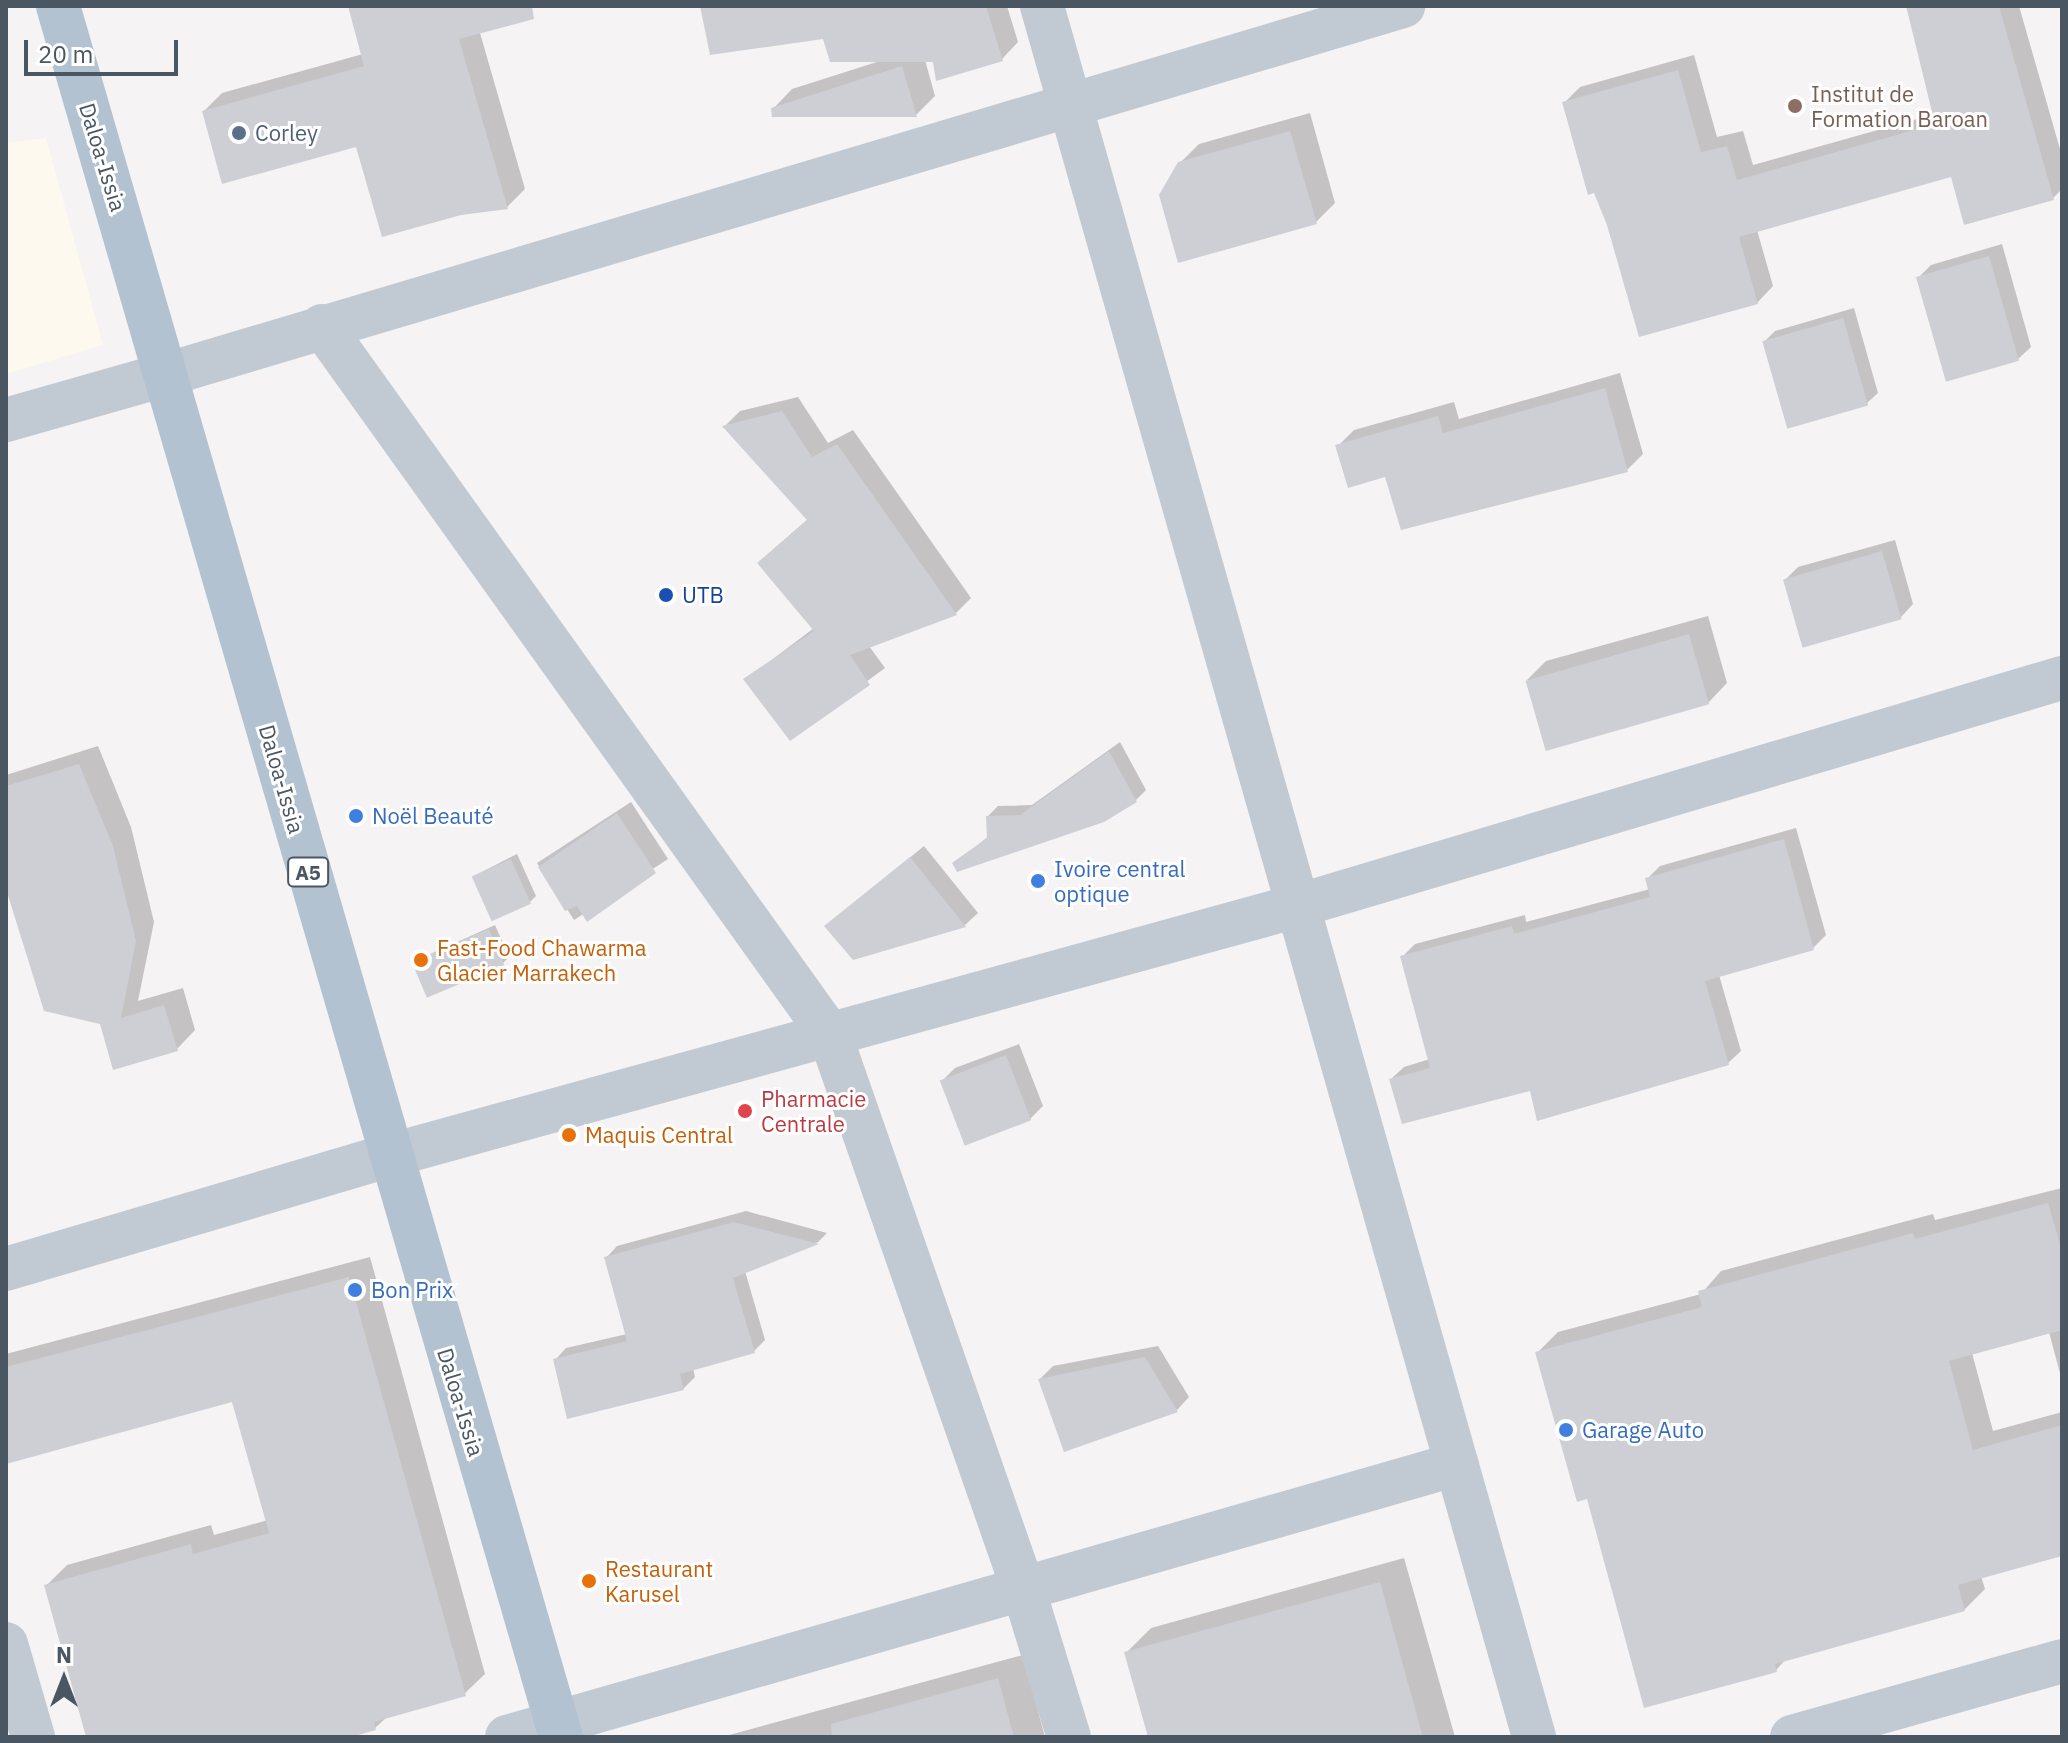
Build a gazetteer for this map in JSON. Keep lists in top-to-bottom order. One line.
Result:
{"streets":{"main road":["Daloa-Issia","A5"]},"places":["Institut de Formation Baroan","Corley","UTB","Noël Beauté","Ivoire central optique","Fast-Food Chawarma Glacier Marrakech","Pharmacie Centrale","Maquis Central","Bon Prix","Garage Auto","Restaurant Karusel"],"scale_bar":"20 m","north":"top"}
